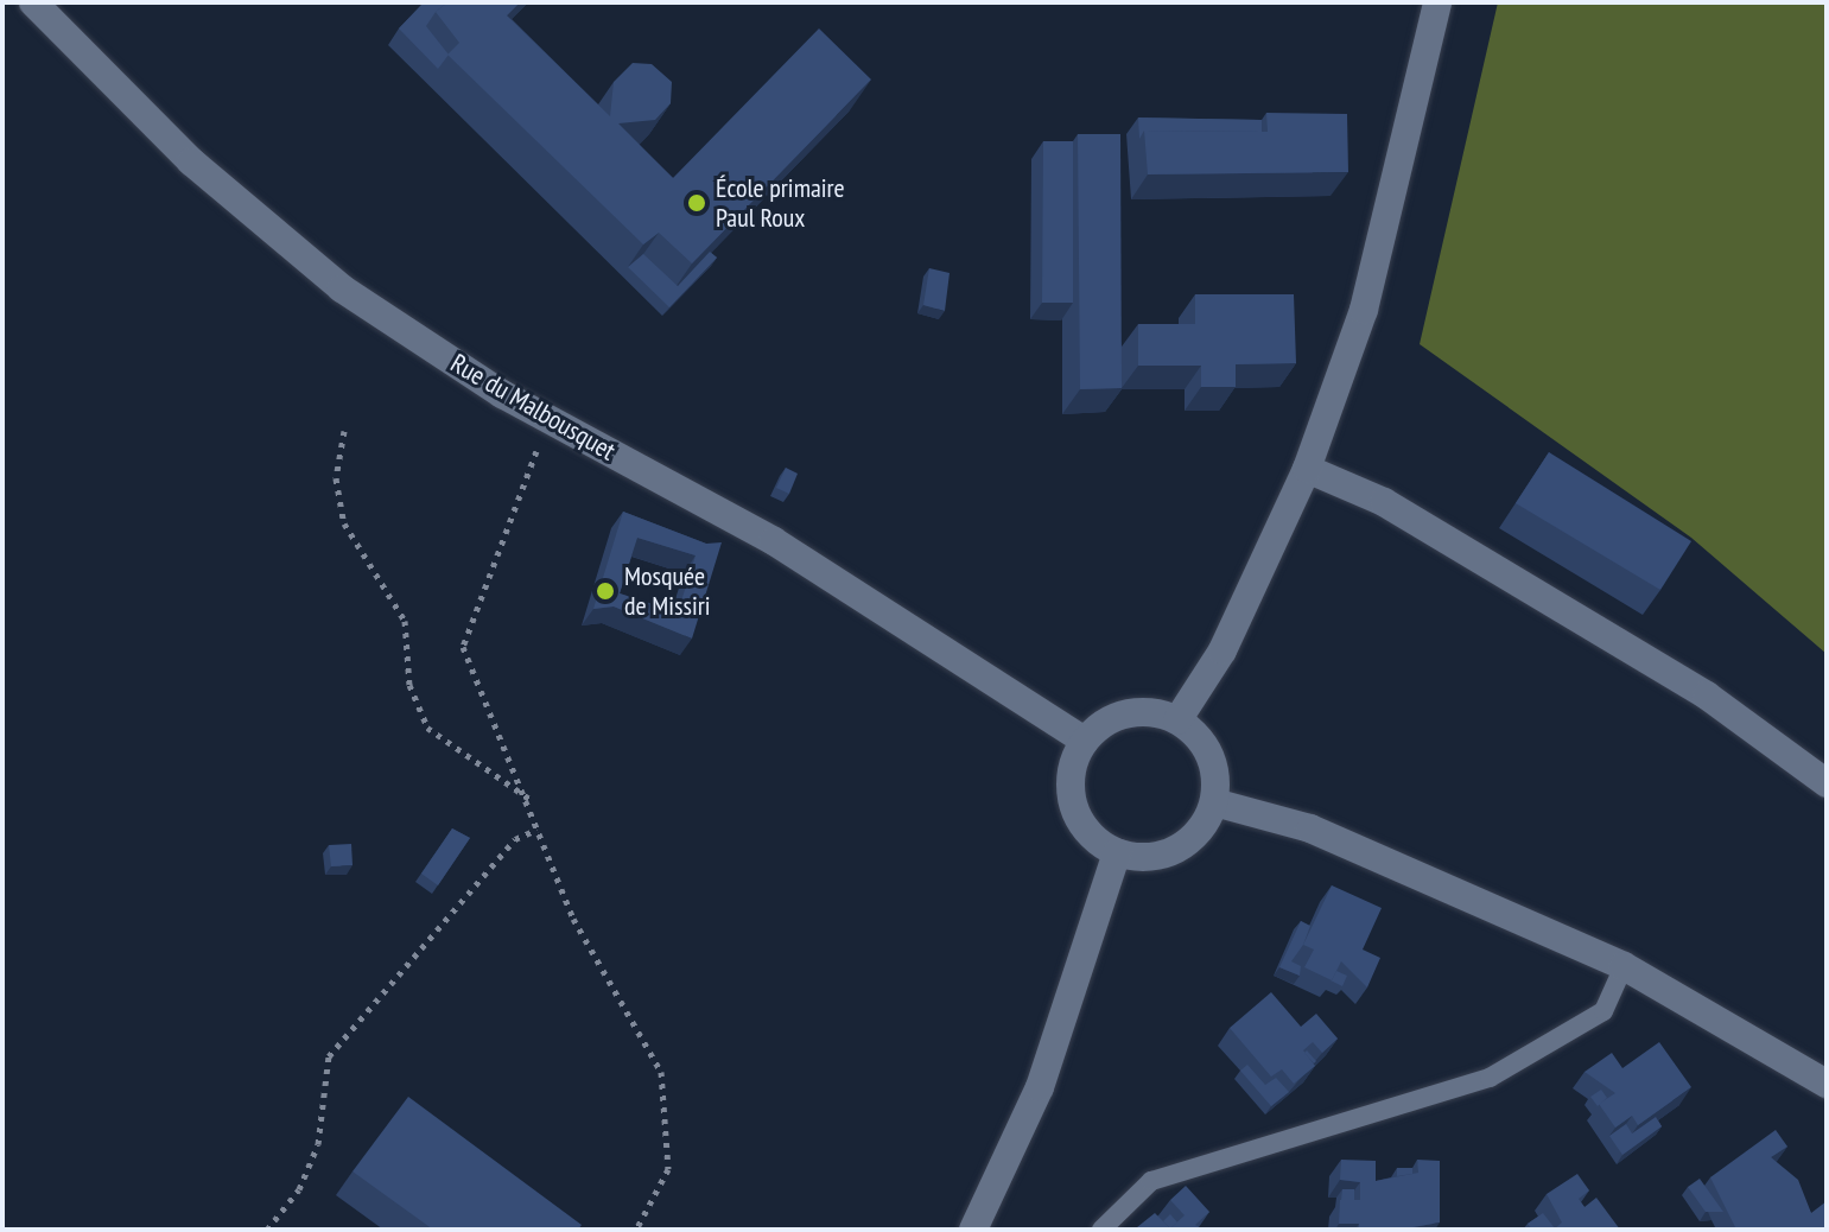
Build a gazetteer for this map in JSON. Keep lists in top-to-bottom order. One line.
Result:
{"streets":{"street":["Rue du Malbousquet"]},"places":["École primaire Paul Roux","Mosquée de Missiri"]}
